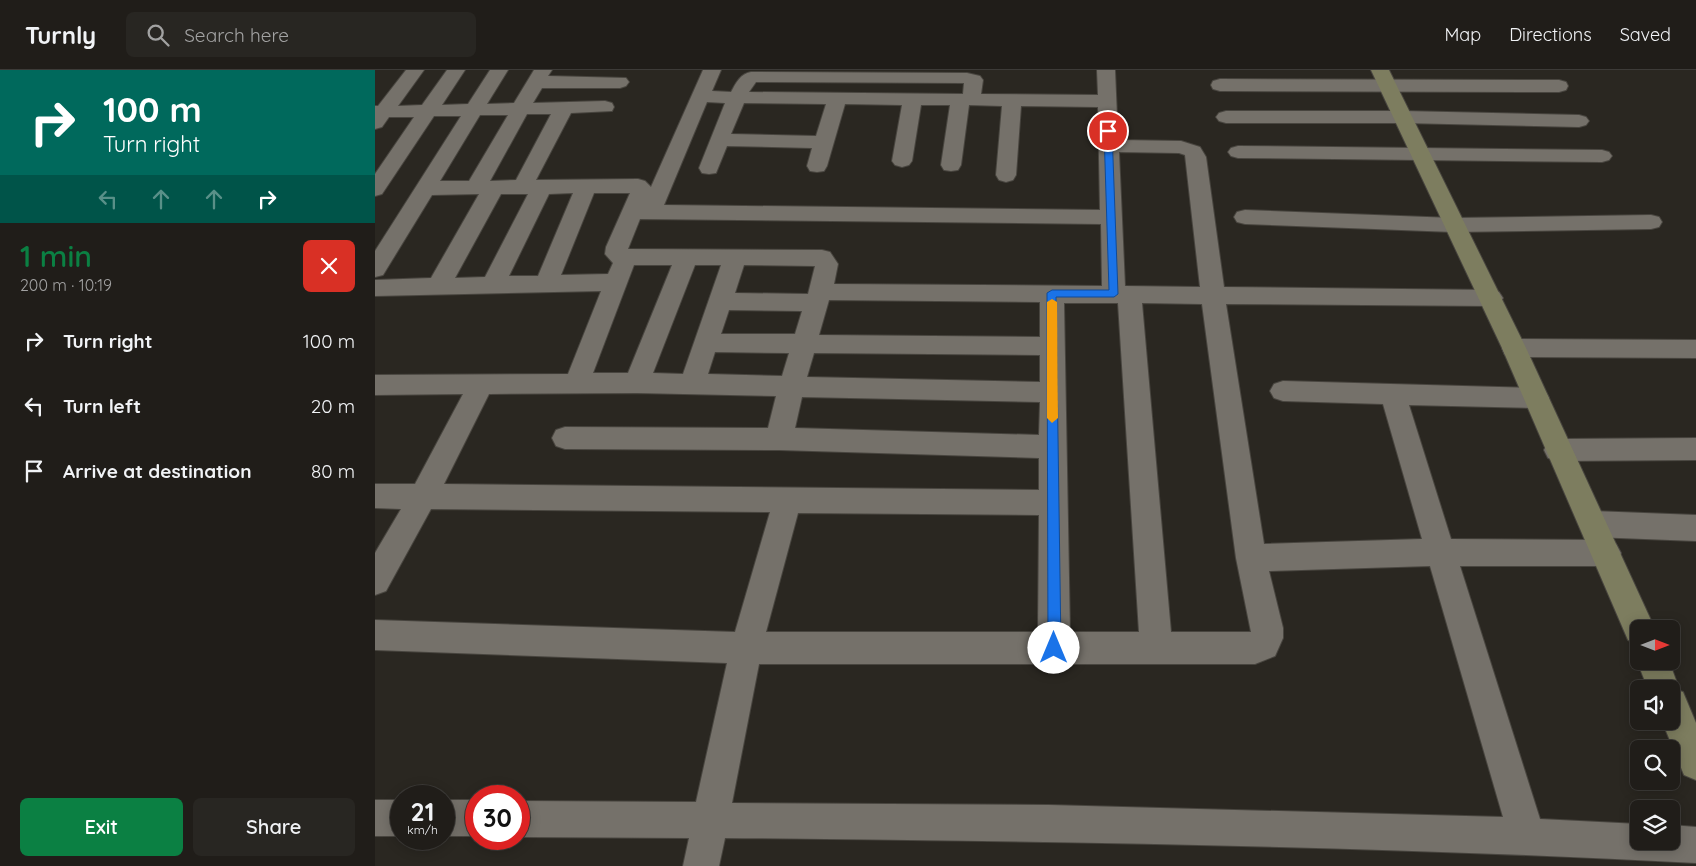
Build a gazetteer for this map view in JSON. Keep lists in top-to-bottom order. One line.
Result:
{"north":"right","page":{"header":"Turnly","search":"Search here","nav":["Map","Directions","Saved"],"turn":["100 m","Turn right"],"heading":["1 min","200 m · 10:19"],"list":[{"name":"Turn right","value":"100 m"},{"name":"Turn left","value":"20 m"},{"name":"Arrive at destination","value":"80 m"}],"speed":"21 km/h","limit":"30","buttons":["Exit","Share"]}}
